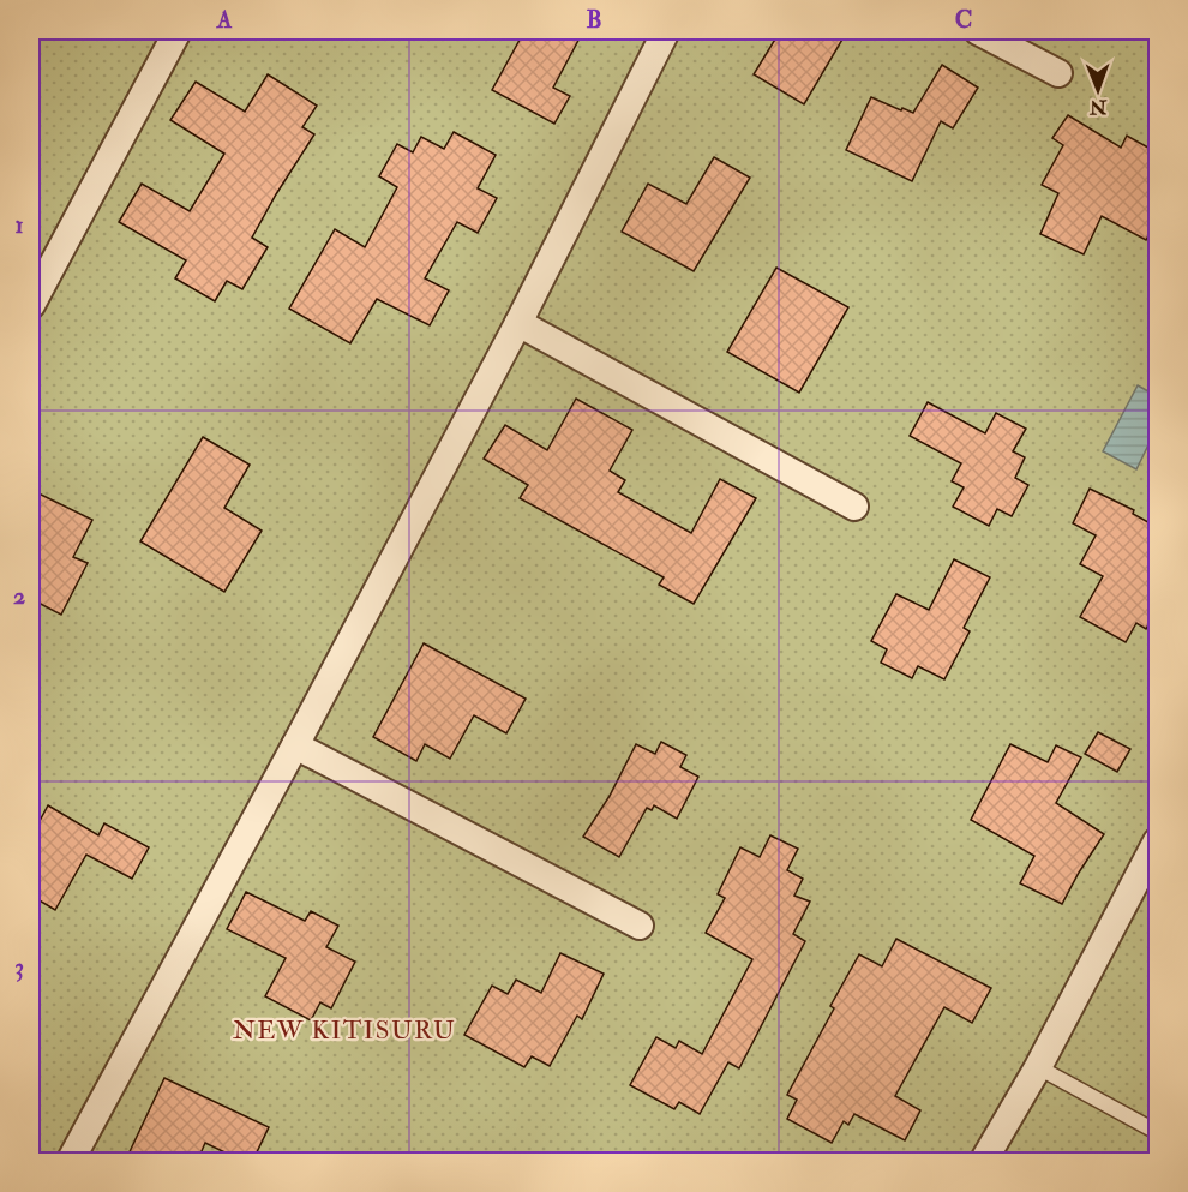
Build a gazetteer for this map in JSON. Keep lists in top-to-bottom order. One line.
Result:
{"districts":["NEW KITISURU"],"north":"bottom","grid":{"columns":["A","B","C"],"rows":["1","2","3"]}}
